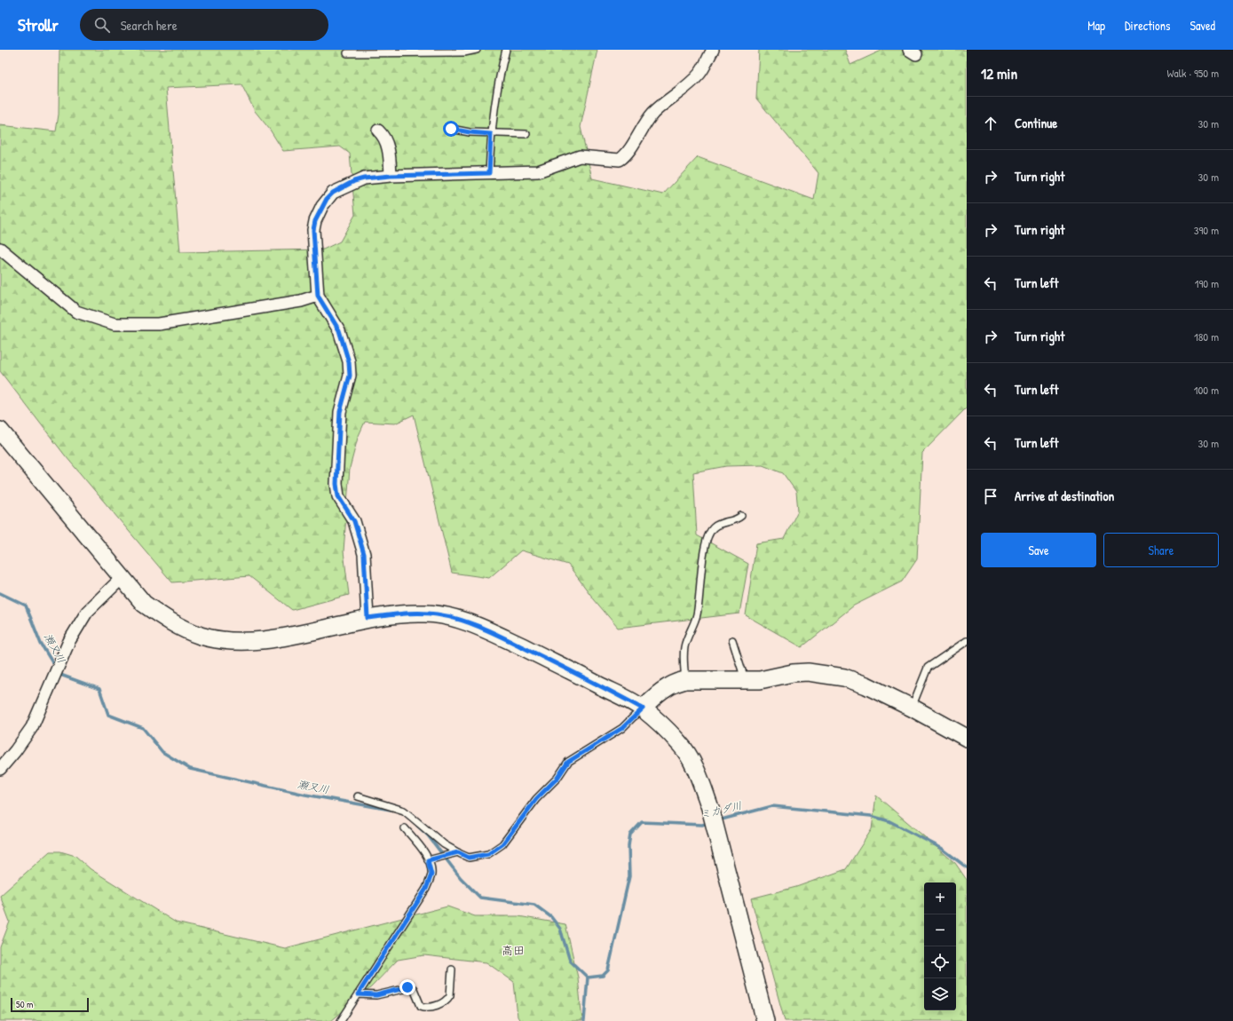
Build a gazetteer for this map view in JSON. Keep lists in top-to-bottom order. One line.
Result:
{"districts":["高田"],"water":["瀬又川","ミカダ川"],"scale_bar":"50 m","page":{"header":"Strollr","search":"Search here","nav":["Map","Directions","Saved"],"heading":["12 min","Walk · 950 m"],"list":[["Continue","30 m"],["Turn right","30 m"],["Turn right","390 m"],["Turn left","190 m"],["Turn right","180 m"],["Turn left","100 m"],["Turn left","30 m"],"Arrive at destination"],"buttons":["Save","Share"],"map_buttons":["+","−"],"scale":"50 m"}}
